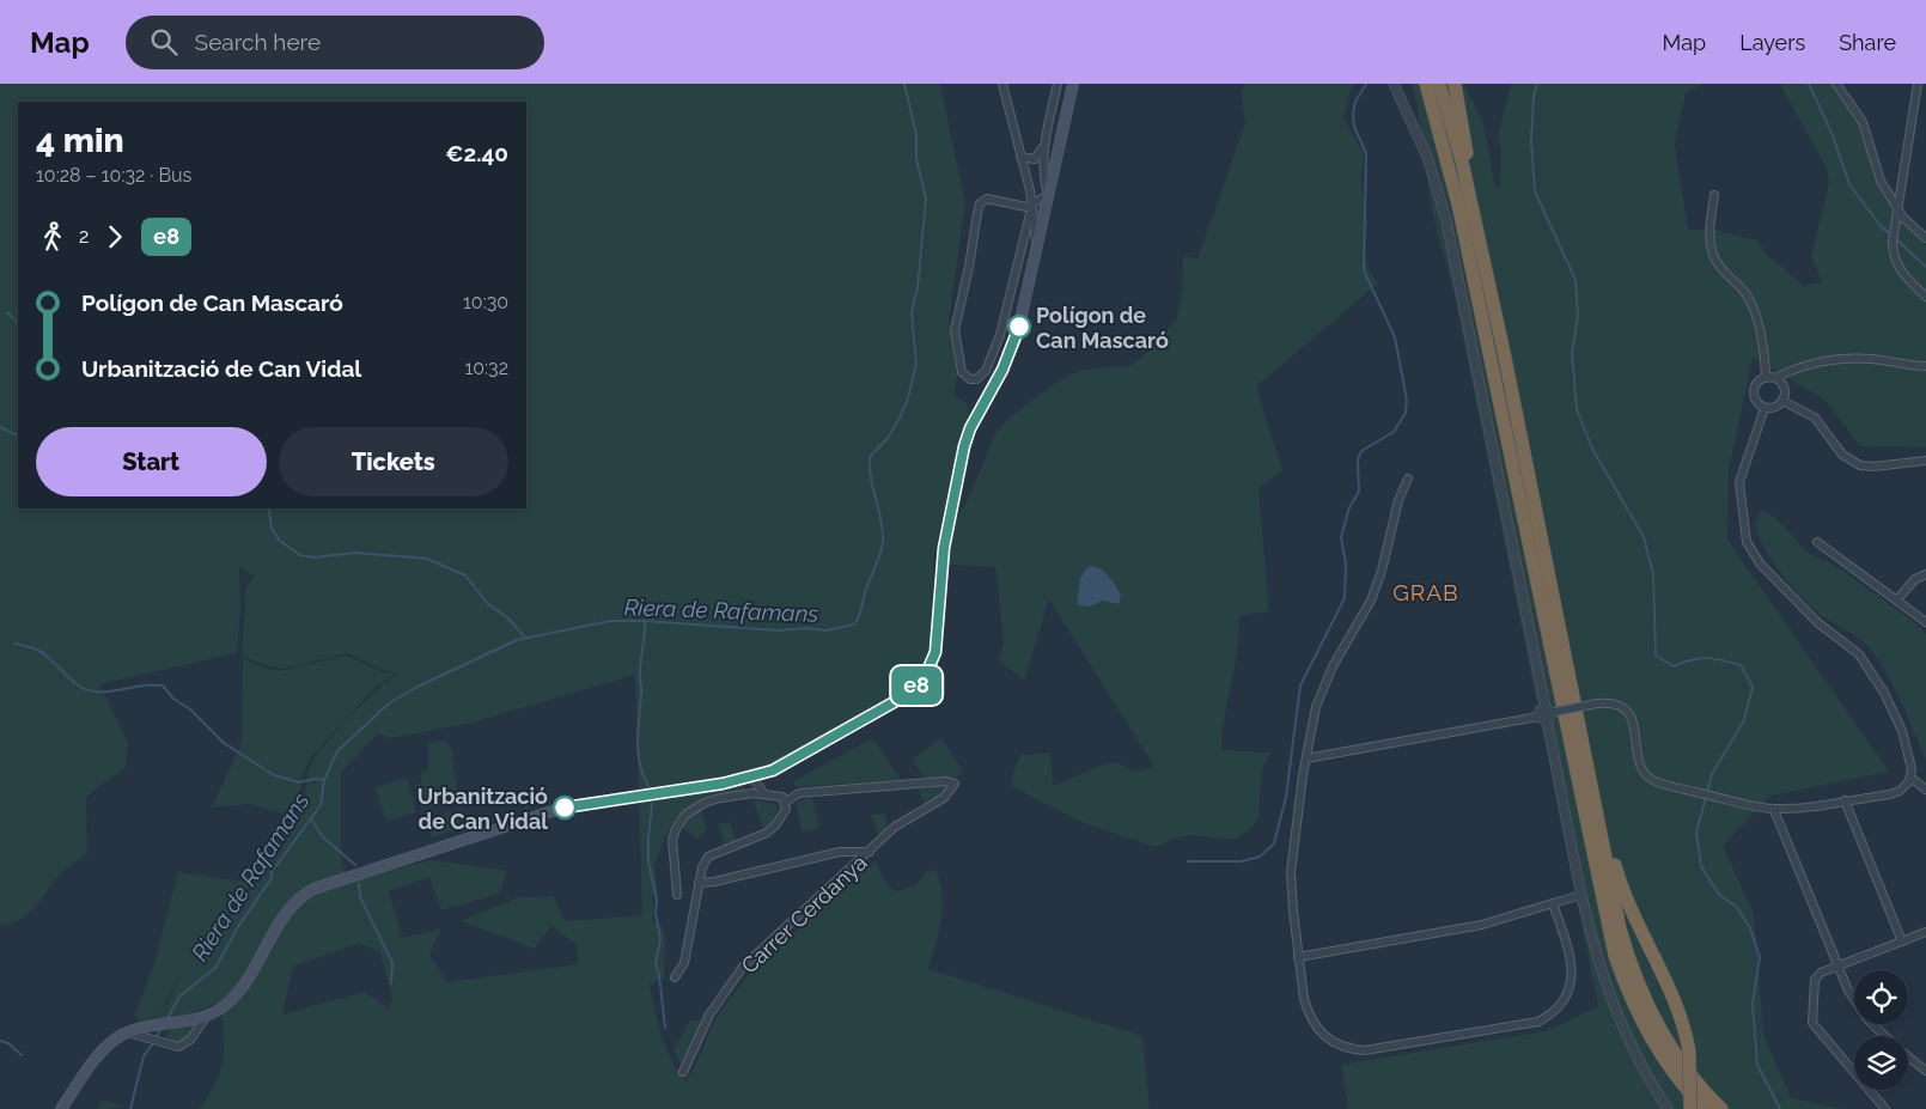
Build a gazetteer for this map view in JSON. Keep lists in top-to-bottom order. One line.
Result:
{"streets":{"street":["Carrer Cerdanya"]},"districts":["GRAB"],"water":["Riera de Rafamans"],"places":["Polígon de Can Mascaró","Urbanització de Can Vidal"],"lines":["bus line e8"],"page":{"header":"Map","search":"Search here","nav":["Map","Layers","Share"],"on_map":"e8","heading":["4 min","10:28 – 10:32 · Bus","€2.40"],"legs":["2","e8"],"list":[{"name":"Polígon de Can Mascaró","value":"10:30"},{"name":"Urbanització de Can Vidal","value":"10:32"}],"buttons":["Start","Tickets"]}}
